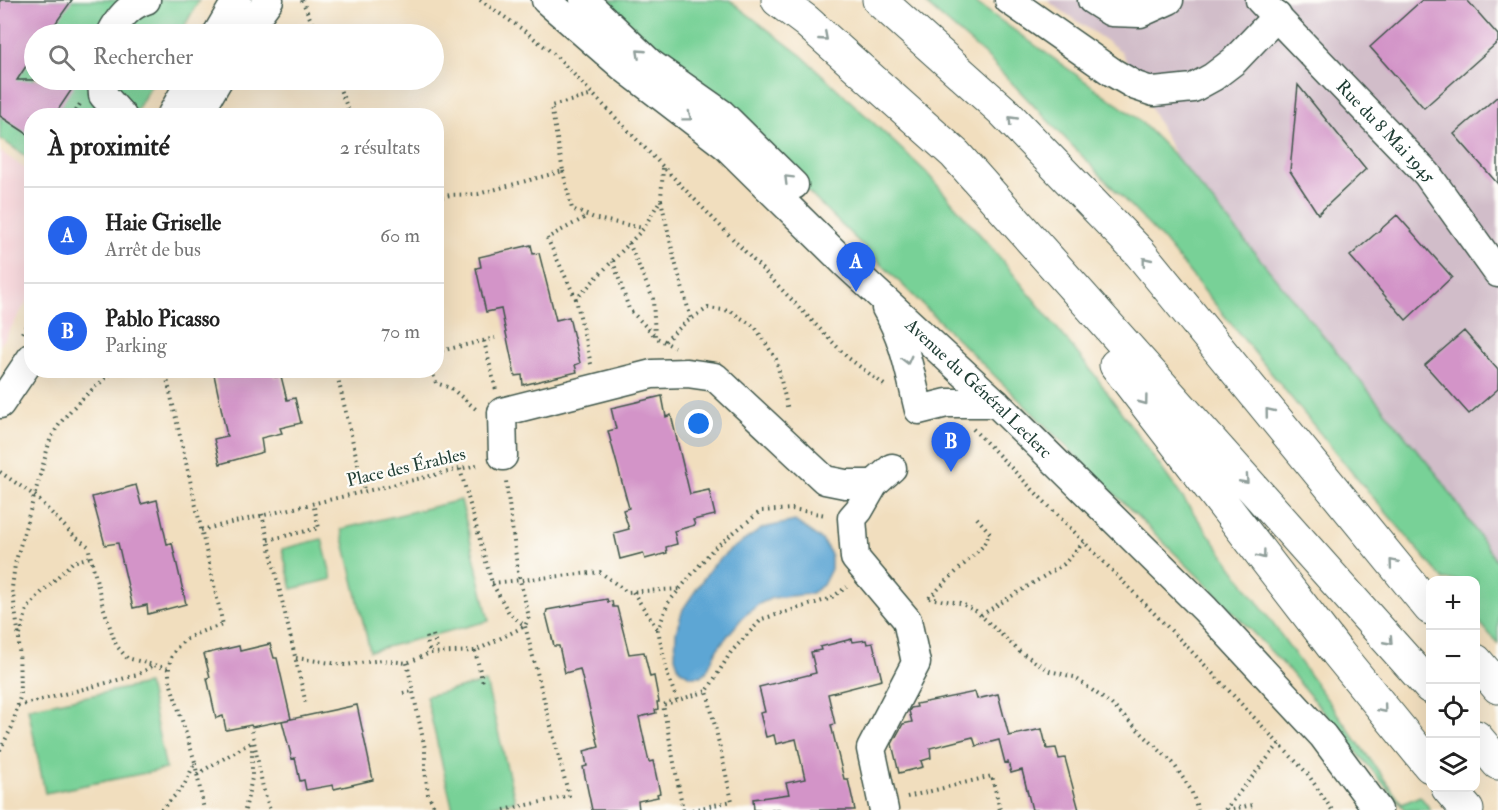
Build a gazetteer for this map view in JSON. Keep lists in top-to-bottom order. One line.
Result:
{"streets":{"street":["Rue du 8 Mai 1945","Avenue du Général Leclerc"],"path":["Place des Érables"]},"page":{"search":"Rechercher","heading":["À proximité","2 résultats"],"list":[{"mark":"A","name":"Haie Griselle","note":"Arrêt de bus","value":"60 m"},{"mark":"B","name":"Pablo Picasso","note":"Parking","value":"70 m"}],"pins":["A","B"],"map_buttons":["+","−"]}}
